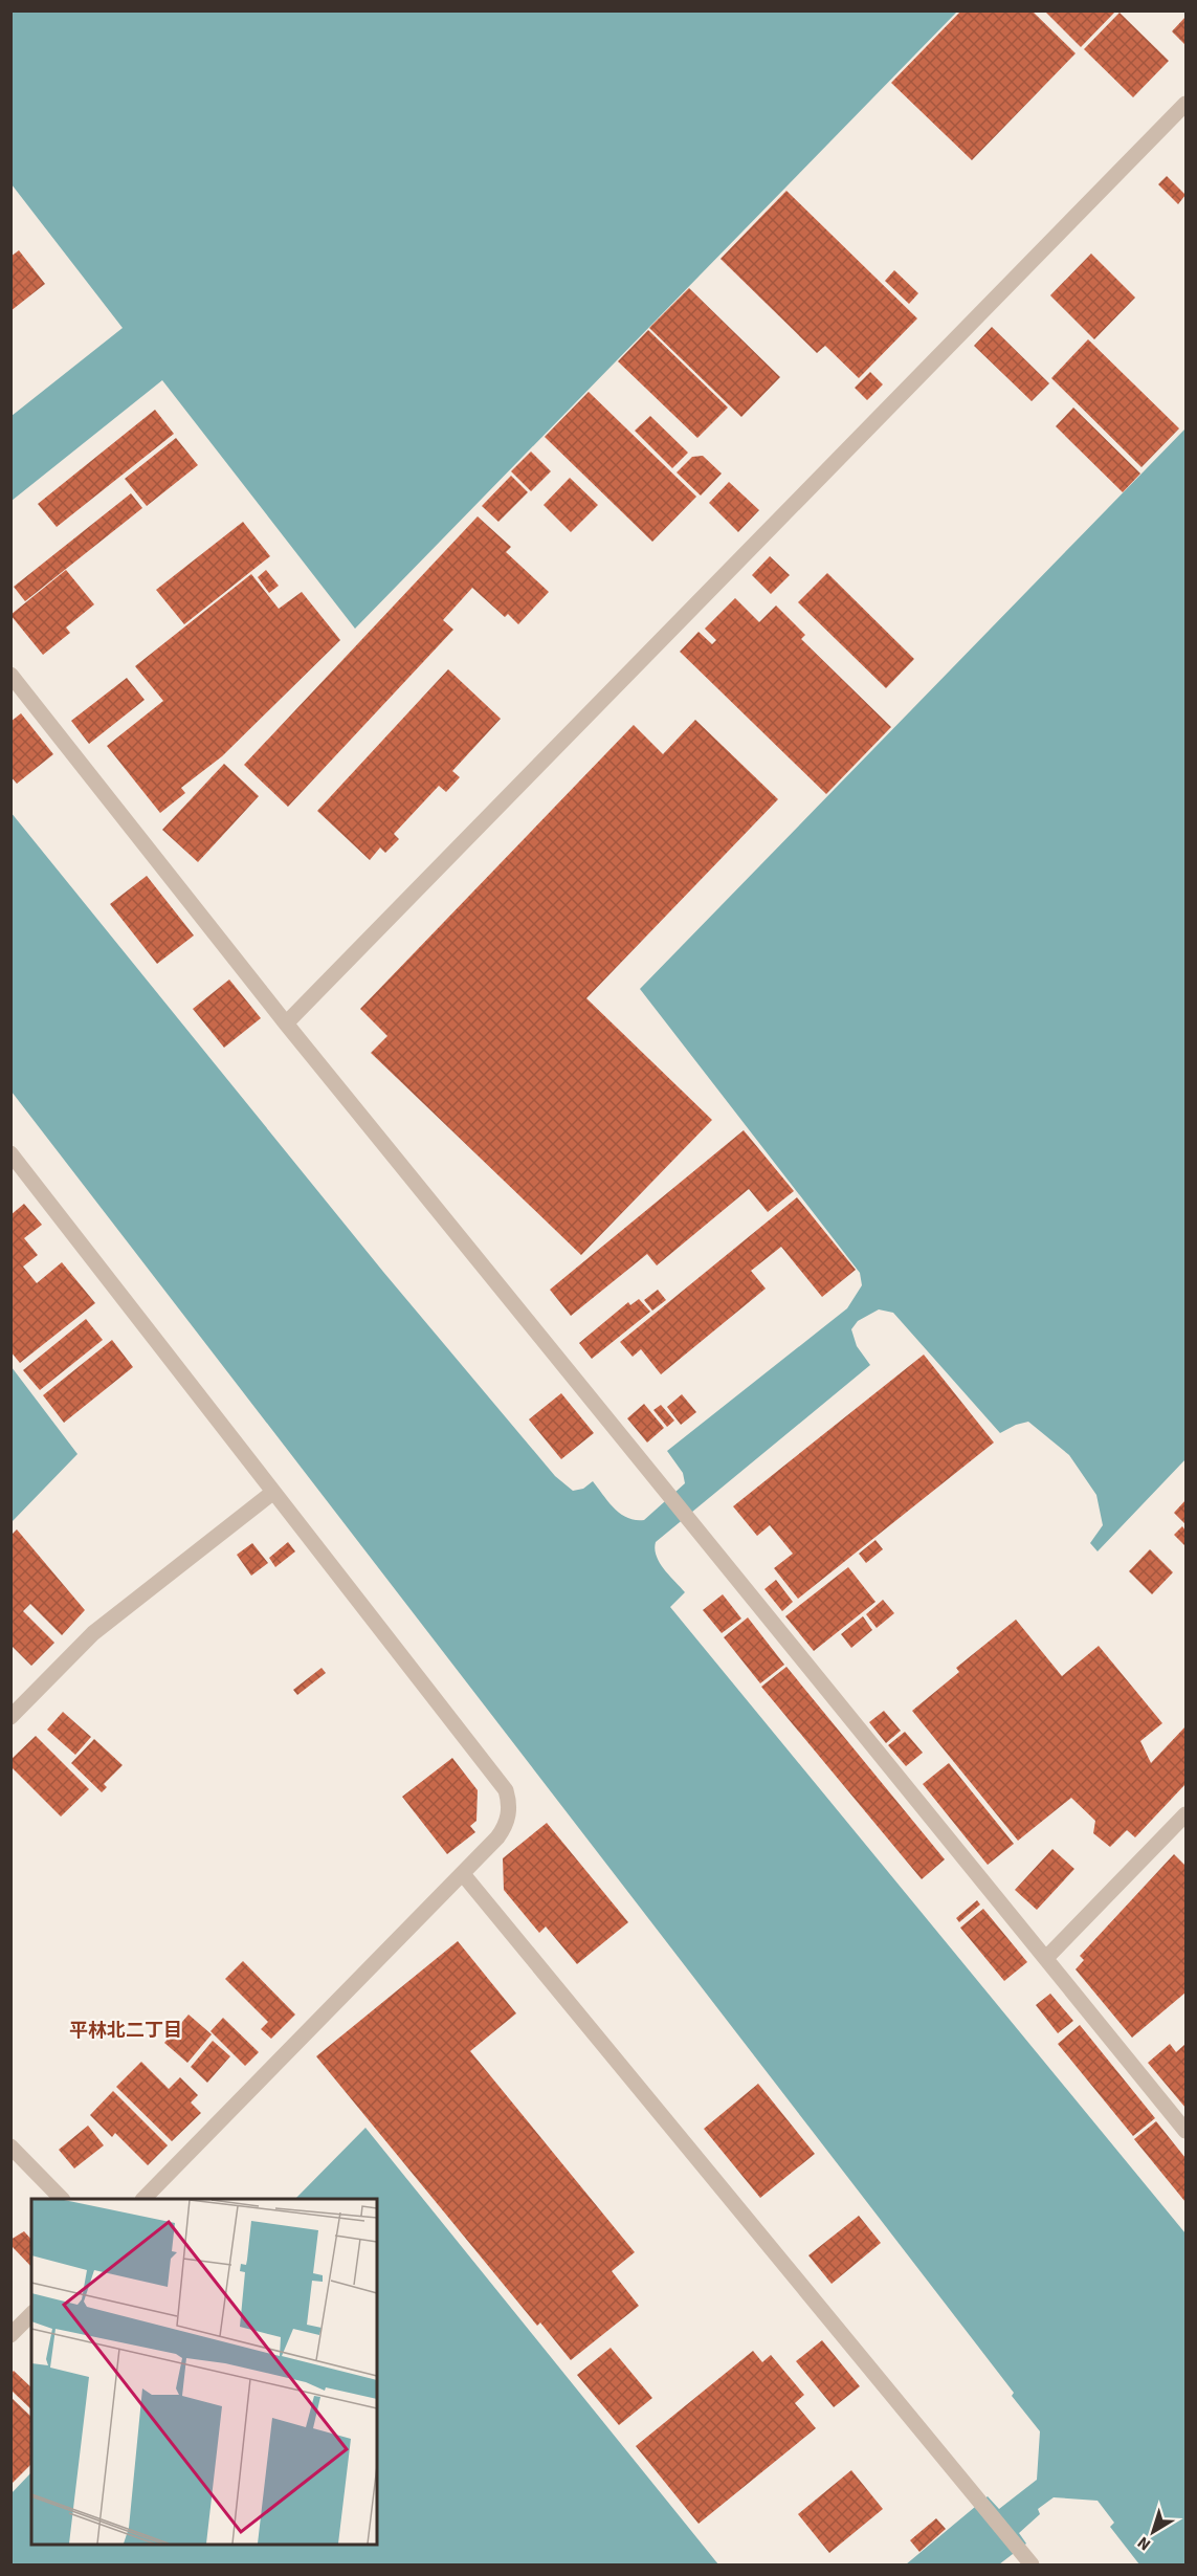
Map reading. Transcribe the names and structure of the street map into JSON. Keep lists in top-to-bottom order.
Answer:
{
  "districts": ["平林北二丁目"],
  "north": "bottom left"
}
